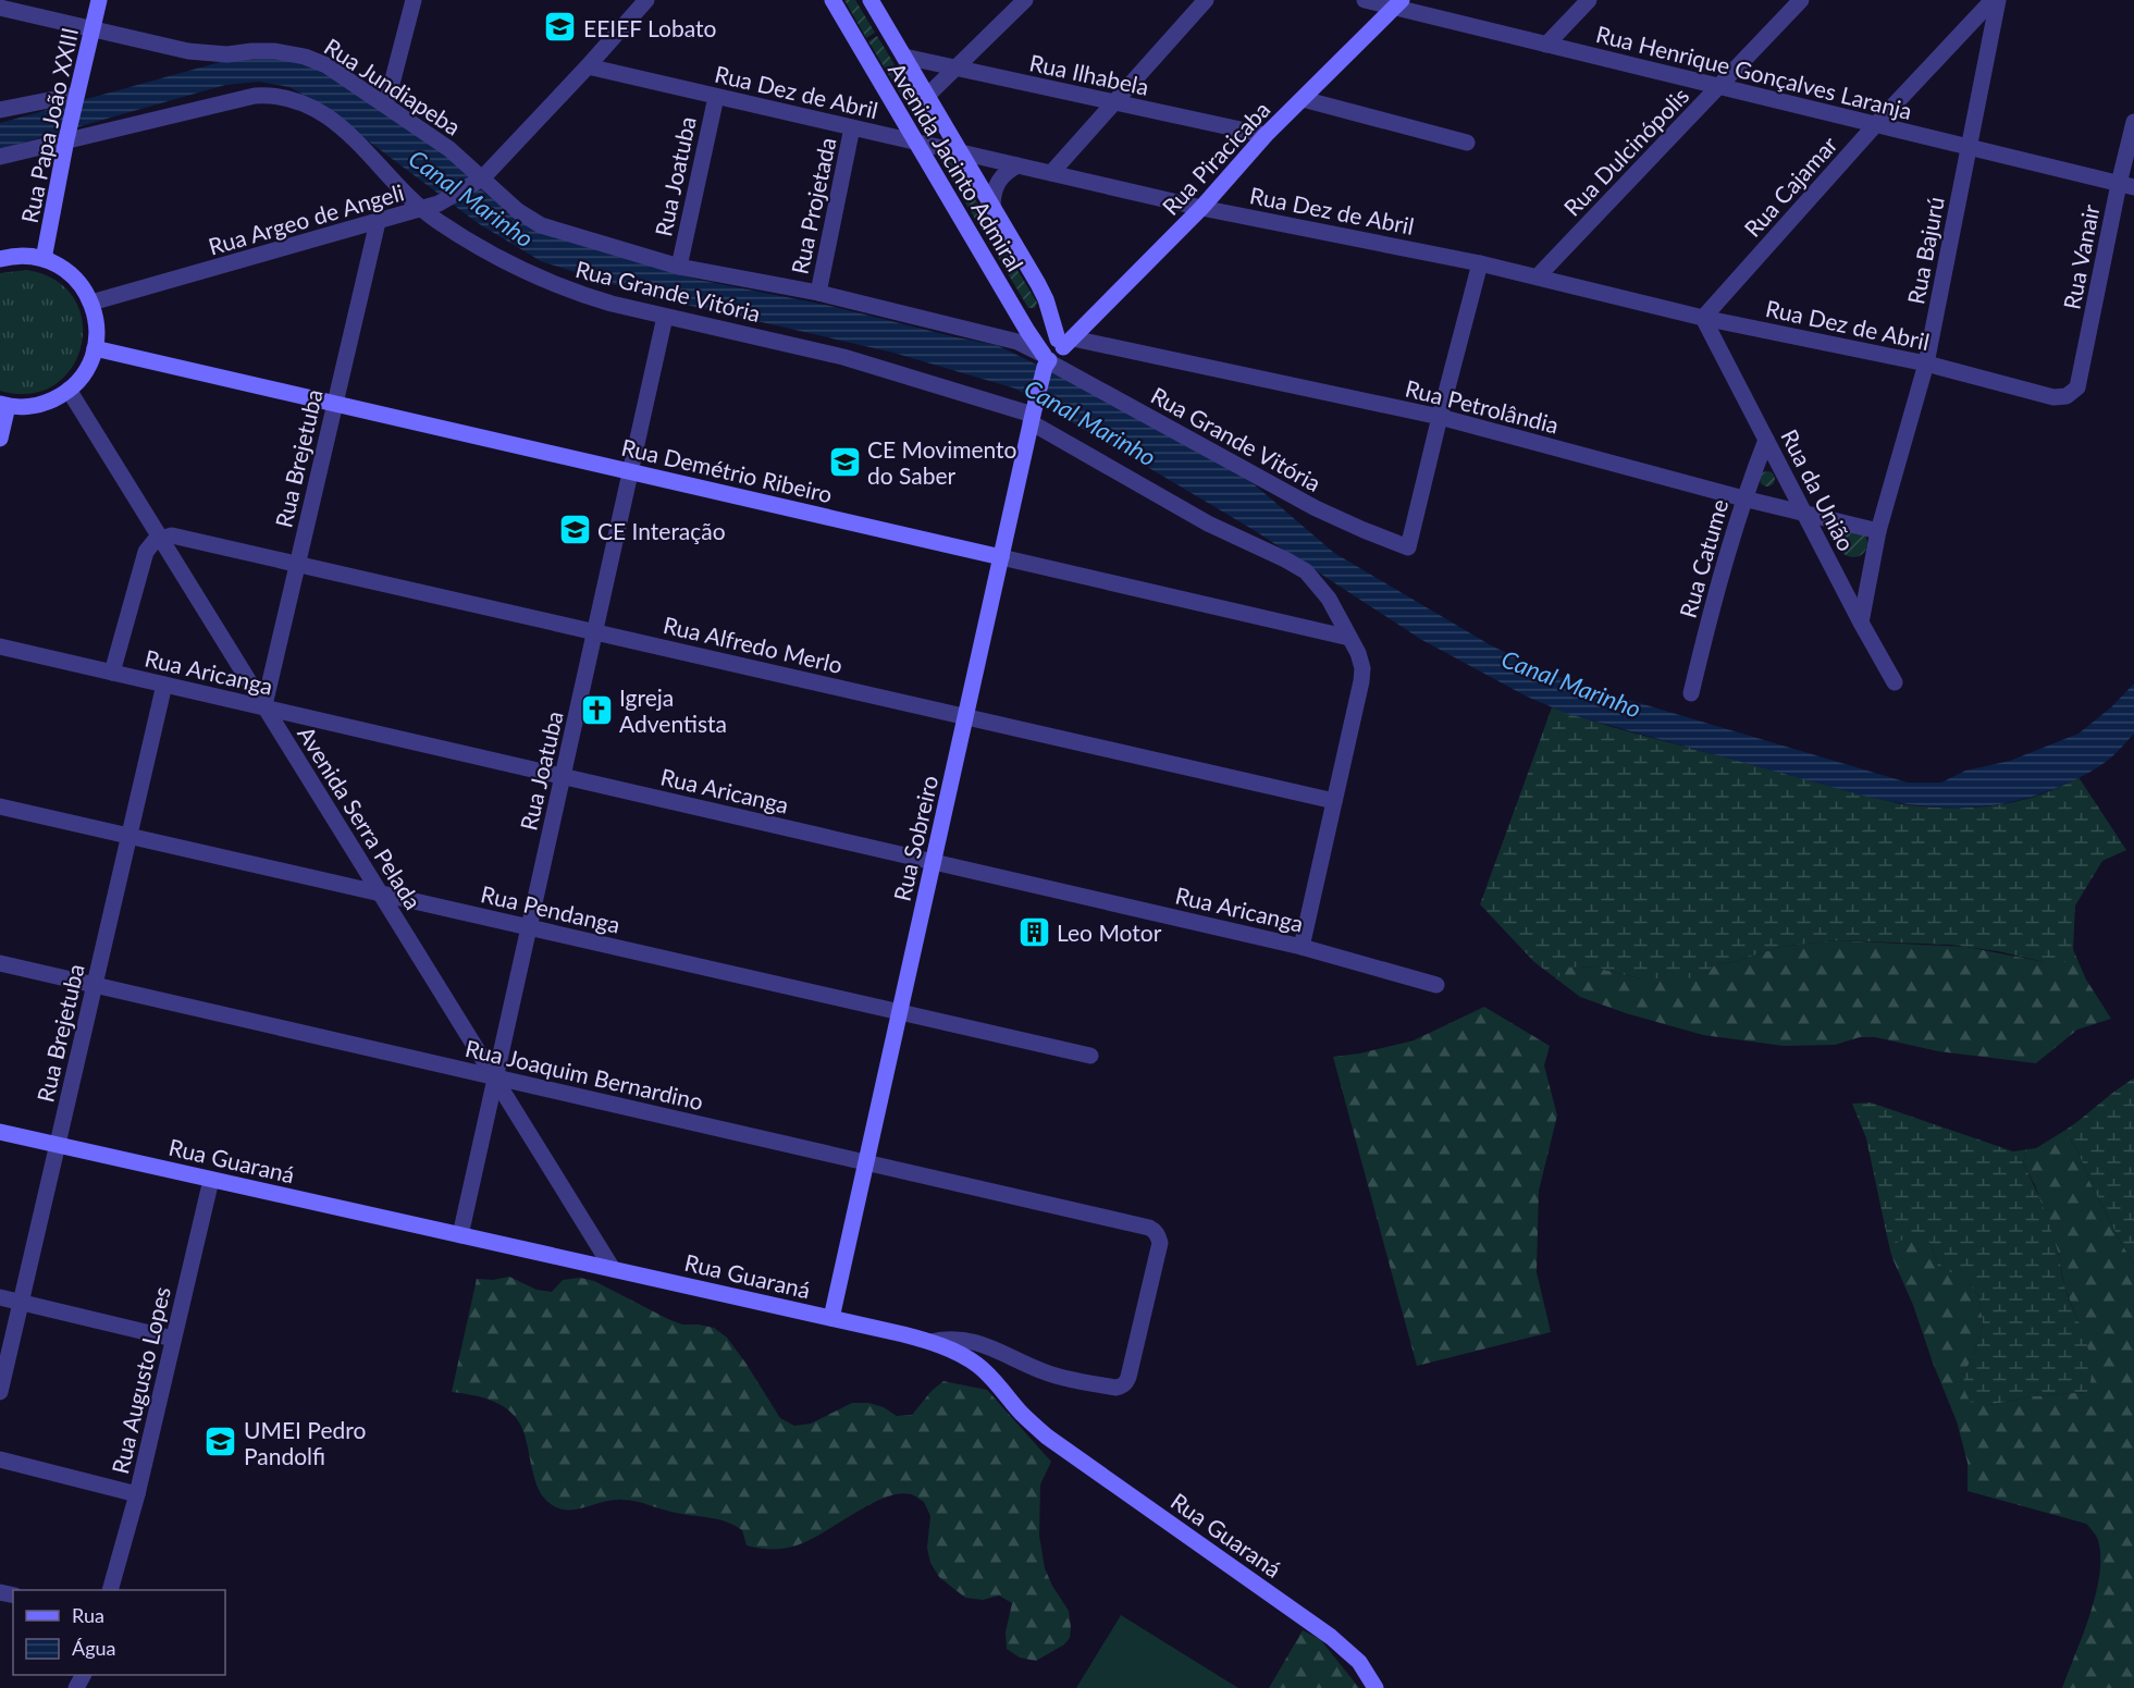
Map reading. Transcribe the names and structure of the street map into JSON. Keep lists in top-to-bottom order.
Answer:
{
  "streets": {
    "street": [
      "Rua Henrique Gonçalves Laranja",
      "Rua Ilhabela",
      "Rua Jundiapeba",
      "Rua Dez de Abril",
      "Rua Papa João XXIII",
      "Rua Dulcinópolis",
      "Rua Piracicaba",
      "Avenida Jacinto Admiral",
      "Rua Joatuba",
      "Rua Cajamar",
      "Rua Projetada",
      "Rua Argeo de Angeli",
      "Rua Bajurú",
      "Rua Vanair",
      "Rua Grande Vitória",
      "Rua Petrolândia",
      "Rua Brejetuba",
      "Rua Demétrio Ribeiro",
      "Rua da União",
      "Rua Catume",
      "Rua Alfredo Merlo",
      "Rua Aricanga",
      "Avenida Serra Pelada",
      "Rua Sobreiro",
      "Rua Pendanga",
      "Rua Joaquim Bernardino",
      "Rua Guaraná",
      "Rua Augusto Lopes"
    ]
  },
  "crossings": [
    ["Rua Henrique Gonçalves Laranja", "Rua Dulcinópolis"],
    ["Rua Henrique Gonçalves Laranja", "Rua Piracicaba"],
    ["Rua Henrique Gonçalves Laranja", "Rua Cajamar"],
    ["Rua Henrique Gonçalves Laranja", "Rua Bajurú"],
    ["Rua Henrique Gonçalves Laranja", "Rua Vanair"],
    ["Rua Ilhabela", "Rua Piracicaba"],
    ["Rua Ilhabela", "Avenida Jacinto Admiral"],
    ["Rua Jundiapeba", "Rua Papa João XXIII"],
    ["Rua Jundiapeba", "Rua Argeo de Angeli"],
    ["Rua Jundiapeba", "Rua Grande Vitória"],
    ["Rua Dez de Abril", "Rua Dulcinópolis"],
    ["Rua Dez de Abril", "Rua Piracicaba"],
    ["Rua Dez de Abril", "Avenida Jacinto Admiral"],
    ["Rua Dez de Abril", "Rua Joatuba"],
    ["Rua Dez de Abril", "Rua Cajamar"],
    ["Rua Dez de Abril", "Rua Projetada"],
    ["Rua Dez de Abril", "Rua Argeo de Angeli"],
    ["Rua Dez de Abril", "Rua Bajurú"],
    ["Rua Dez de Abril", "Rua Vanair"],
    ["Rua Dez de Abril", "Rua da União"],
    ["Rua Papa João XXIII", "Rua Grande Vitória"],
    ["Rua Piracicaba", "Avenida Jacinto Admiral"],
    ["Rua Piracicaba", "Rua Grande Vitória"],
    ["Rua Piracicaba", "Rua Petrolândia"],
    ["Rua Piracicaba", "Rua Sobreiro"],
    ["Avenida Jacinto Admiral", "Rua Grande Vitória"],
    ["Avenida Jacinto Admiral", "Rua Petrolândia"],
    ["Avenida Jacinto Admiral", "Rua Sobreiro"],
    ["Rua Joatuba", "Rua Grande Vitória"],
    ["Rua Joatuba", "Rua Demétrio Ribeiro"],
    ["Rua Joatuba", "Rua Alfredo Merlo"],
    ["Rua Joatuba", "Rua Aricanga"],
    ["Rua Joatuba", "Avenida Serra Pelada"],
    ["Rua Joatuba", "Rua Pendanga"],
    ["Rua Joatuba", "Rua Joaquim Bernardino"],
    ["Rua Joatuba", "Rua Guaraná"],
    ["Rua Cajamar", "Rua da União"],
    ["Rua Projetada", "Rua Grande Vitória"],
    ["Rua Argeo de Angeli", "Rua Grande Vitória"],
    ["Rua Argeo de Angeli", "Rua Brejetuba"],
    ["Rua Bajurú", "Rua Petrolândia"],
    ["Rua Bajurú", "Rua da União"],
    ["Rua Grande Vitória", "Rua Petrolândia"],
    ["Rua Grande Vitória", "Rua Demétrio Ribeiro"],
    ["Rua Grande Vitória", "Rua Alfredo Merlo"],
    ["Rua Grande Vitória", "Rua Aricanga"],
    ["Rua Grande Vitória", "Rua Sobreiro"],
    ["Rua Petrolândia", "Rua da União"],
    ["Rua Petrolândia", "Rua Catume"],
    ["Rua Brejetuba", "Rua Demétrio Ribeiro"],
    ["Rua Brejetuba", "Rua Alfredo Merlo"],
    ["Rua Brejetuba", "Rua Aricanga"],
    ["Rua Brejetuba", "Avenida Serra Pelada"],
    ["Rua Brejetuba", "Rua Pendanga"],
    ["Rua Brejetuba", "Rua Joaquim Bernardino"],
    ["Rua Brejetuba", "Rua Guaraná"],
    ["Rua Demétrio Ribeiro", "Rua Sobreiro"],
    ["Rua da União", "Rua Catume"],
    ["Rua Alfredo Merlo", "Avenida Serra Pelada"],
    ["Rua Alfredo Merlo", "Rua Sobreiro"],
    ["Rua Aricanga", "Avenida Serra Pelada"],
    ["Rua Aricanga", "Rua Sobreiro"],
    ["Avenida Serra Pelada", "Rua Pendanga"],
    ["Avenida Serra Pelada", "Rua Joaquim Bernardino"],
    ["Avenida Serra Pelada", "Rua Guaraná"],
    ["Rua Sobreiro", "Rua Pendanga"],
    ["Rua Sobreiro", "Rua Joaquim Bernardino"],
    ["Rua Sobreiro", "Rua Guaraná"],
    ["Rua Joaquim Bernardino", "Rua Guaraná"],
    ["Rua Guaraná", "Rua Augusto Lopes"]
  ],
  "water": ["Canal Marinho"],
  "places": {
    "school or university": [
      "EEIEF Lobato",
      "CE Movimento do Saber",
      "CE Interação",
      "UMEI Pedro Pandolfi"
    ],
    "church": ["Igreja Adventista"],
    "building": ["Leo Motor"]
  },
  "legend": ["Rua", "Água"]
}
